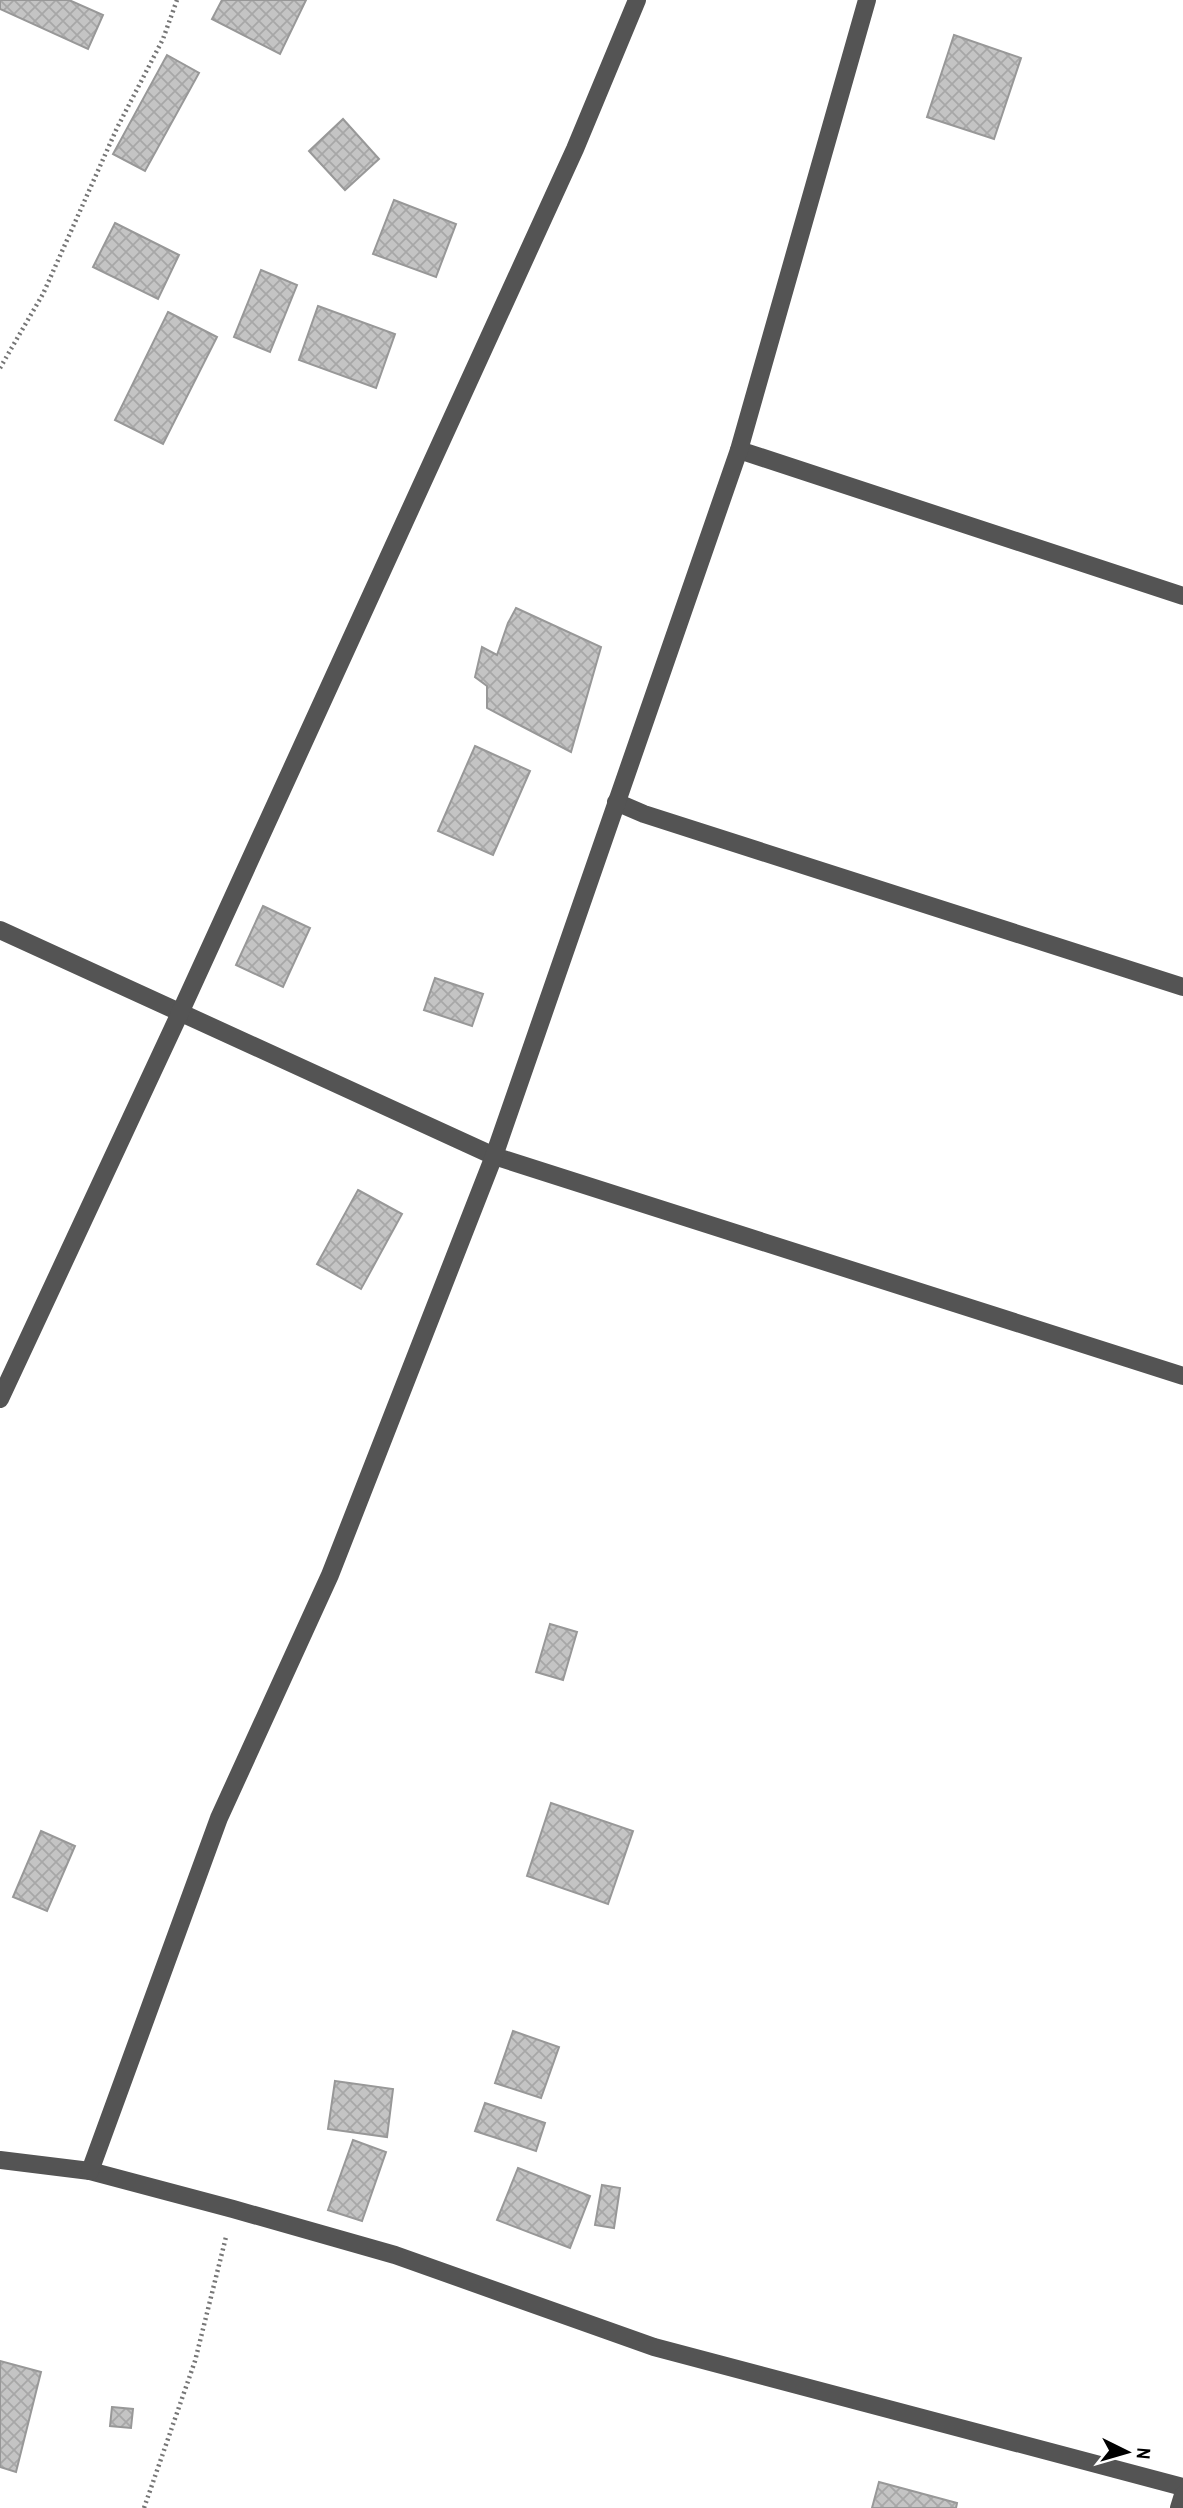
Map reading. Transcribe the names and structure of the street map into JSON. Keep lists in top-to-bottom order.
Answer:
{
  "north": "right"
}
